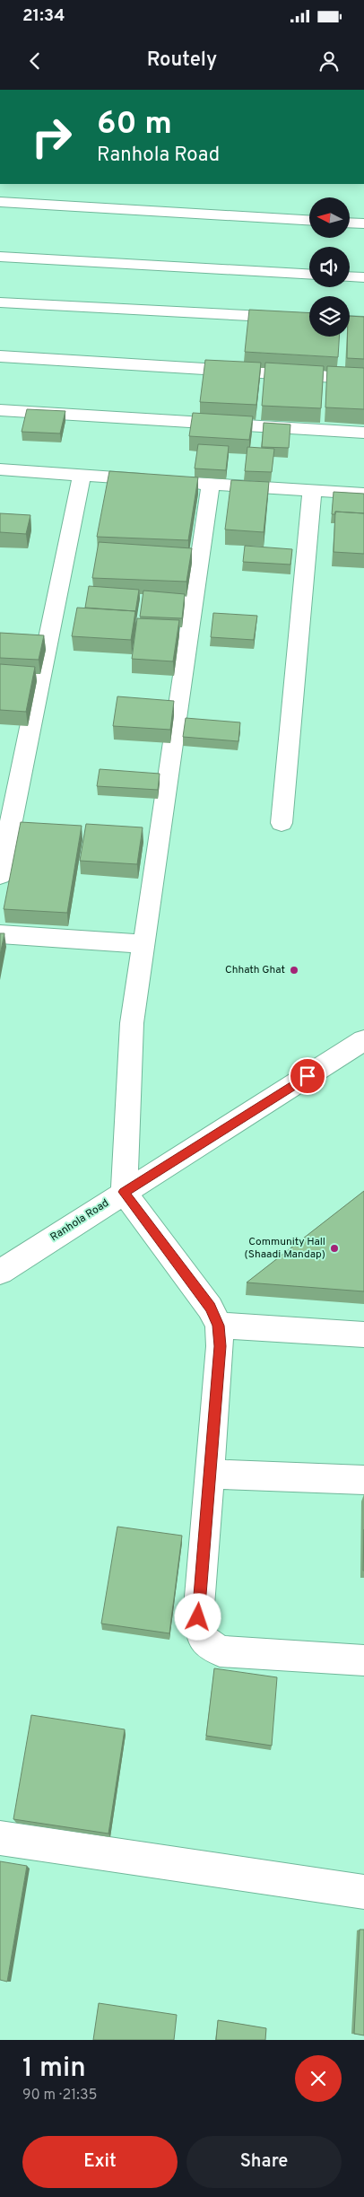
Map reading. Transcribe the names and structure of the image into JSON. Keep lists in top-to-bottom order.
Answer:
{
  "streets": {
    "street": ["Ranhola Road"]
  },
  "places": ["Chhath Ghat", "Community Hall (Shaadi Mandap)"],
  "north": "left",
  "page": {
    "status": "21:34",
    "header": "Routely",
    "turn": ["60 m", "Ranhola Road"],
    "heading": ["1 min", "90 m · 21:35"],
    "buttons": ["Exit", "Share"]
  }
}
